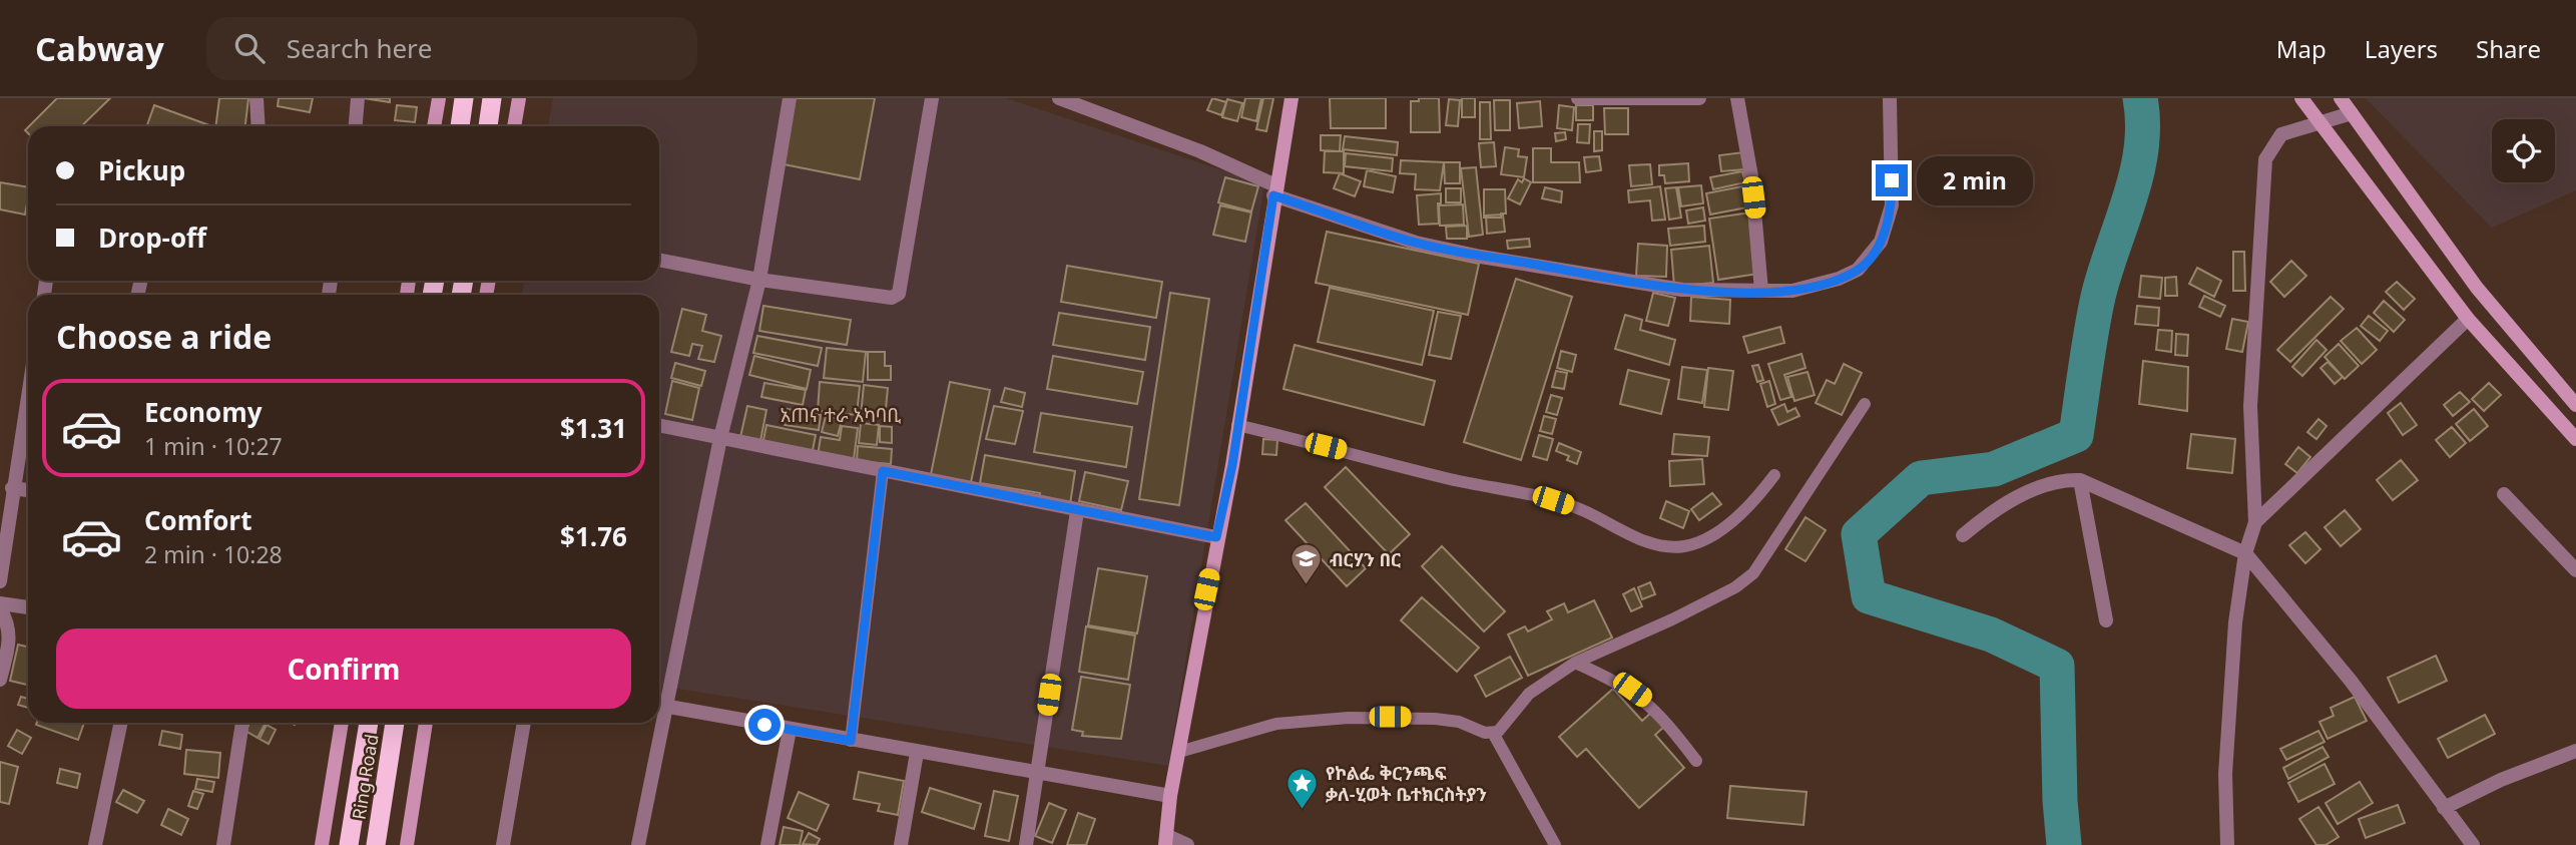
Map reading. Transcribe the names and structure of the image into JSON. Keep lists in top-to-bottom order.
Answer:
{
  "streets": {
    "highway": ["Ring Road"]
  },
  "districts": ["አጠና ተራ አካባቢ"],
  "places": {
    "school or university": ["ብርሃን በር"],
    "place": ["የኮልፌ ቅርንጫፍ ቃለ-ሂወት ቤተክርስትያን"]
  },
  "page": {
    "header": "Cabway",
    "search": "Search here",
    "nav": ["Map", "Layers", "Share"],
    "banner": ["Pickup", "Drop-off"],
    "bubble": "2 min",
    "heading": "Choose a ride",
    "list": [
      {
        "name": "Economy",
        "note": "1 min · 10:27",
        "value": "$1.31"
      },
      {
        "name": "Comfort",
        "note": "2 min · 10:28",
        "value": "$1.76"
      }
    ],
    "buttons": "Confirm"
  }
}
